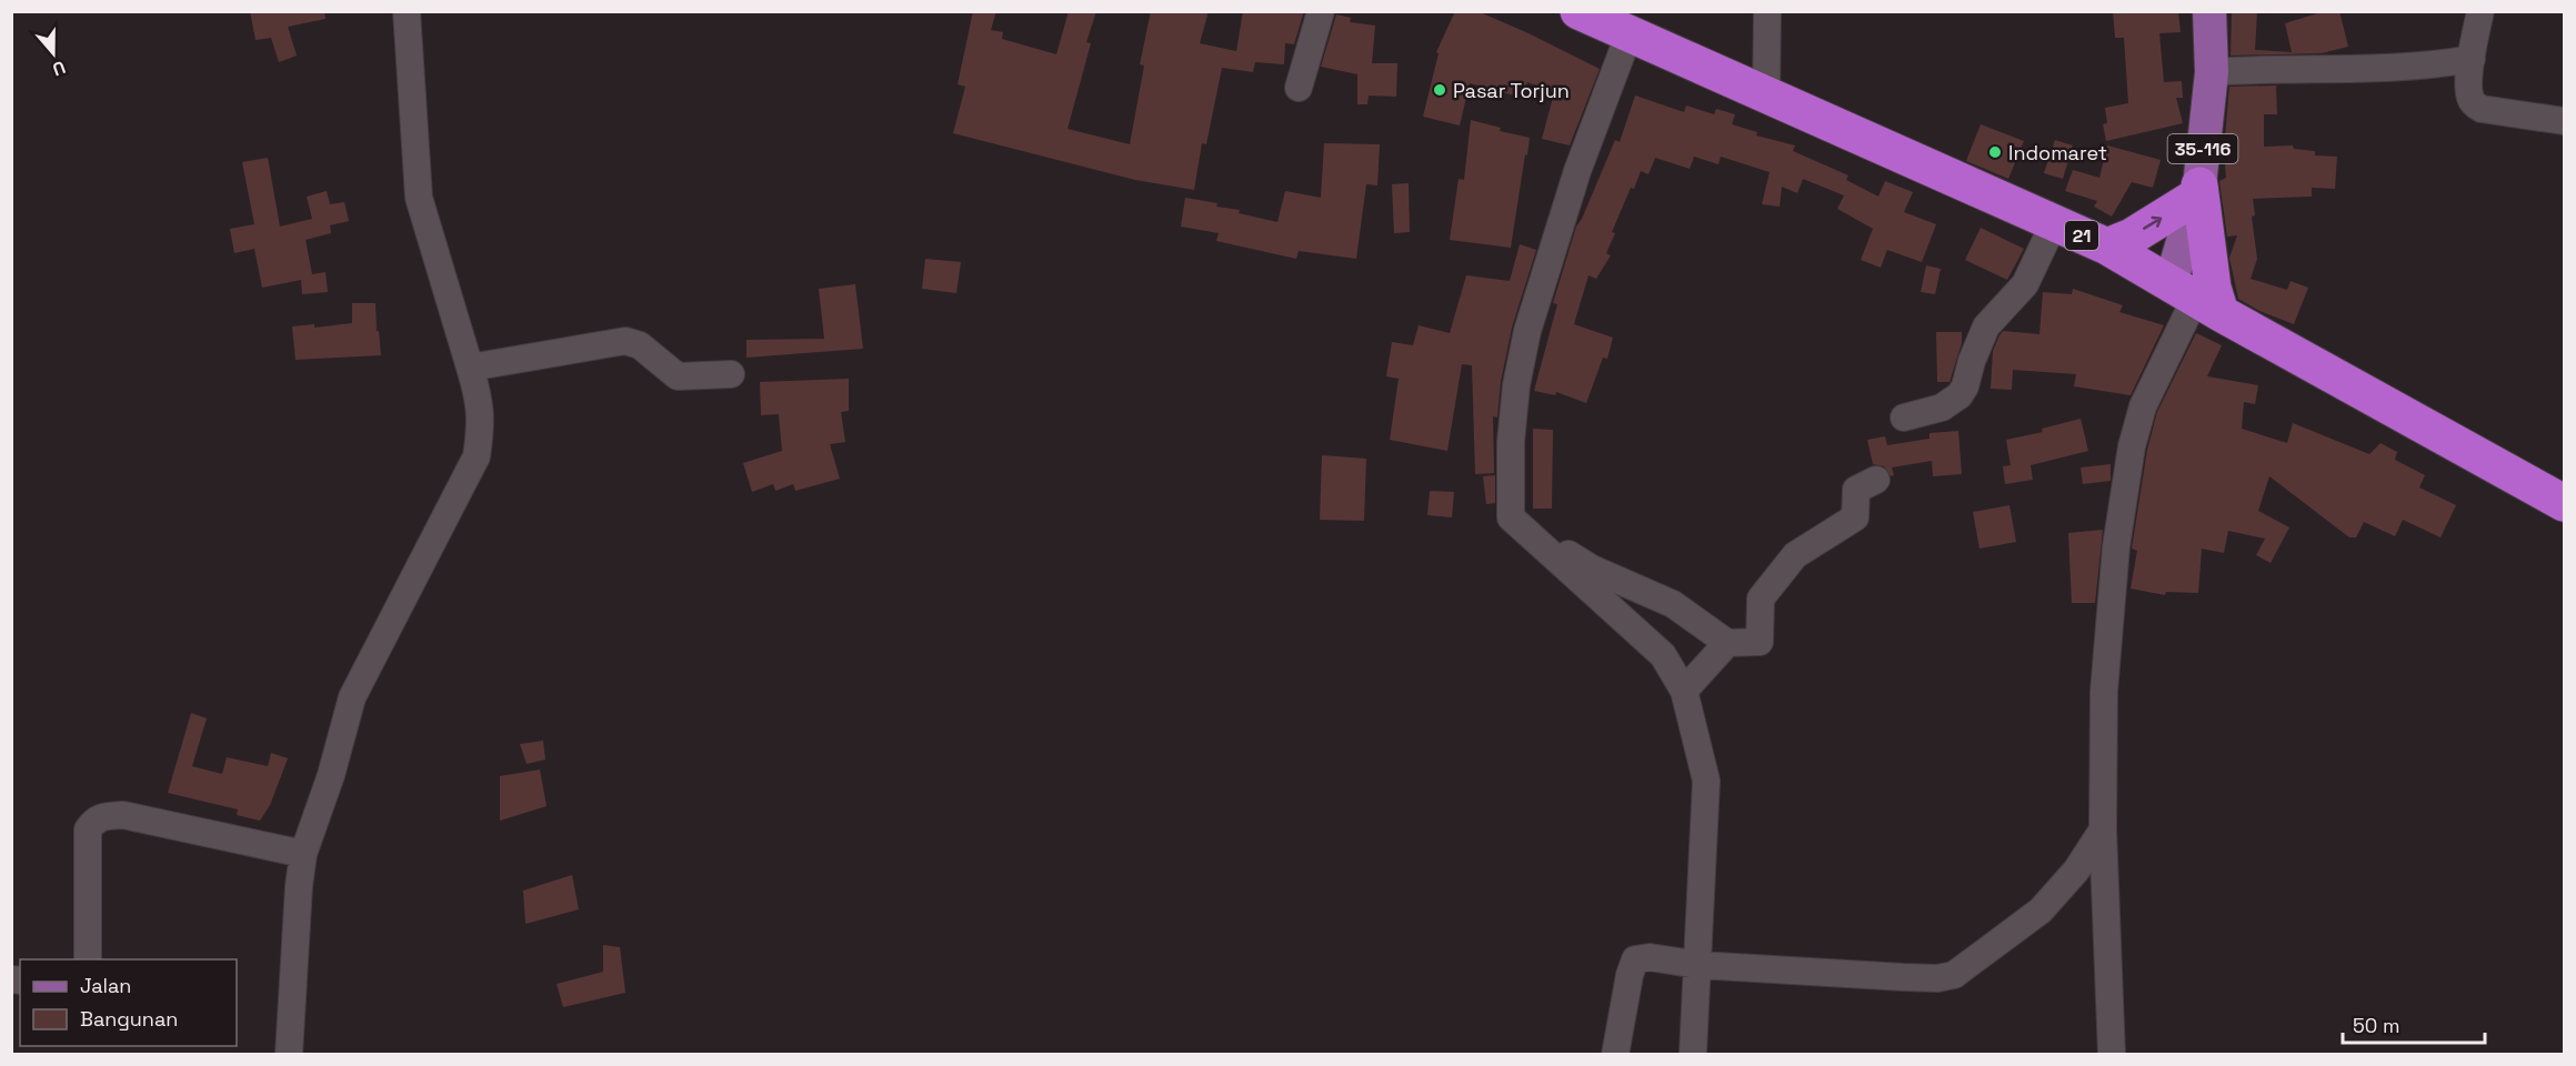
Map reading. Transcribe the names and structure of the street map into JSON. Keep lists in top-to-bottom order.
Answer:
{
  "streets": {
    "highway": ["21"],
    "main road": ["35-116"]
  },
  "crossings": [
    ["35-116", "21"]
  ],
  "places": ["Pasar Torjun", "Indomaret"],
  "legend": ["Jalan", "Bangunan"],
  "scale_bar": "50 m",
  "north": "bottom"
}
